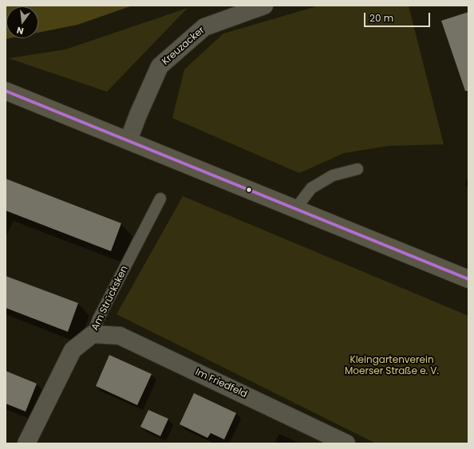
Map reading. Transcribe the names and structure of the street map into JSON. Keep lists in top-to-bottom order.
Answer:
{
  "streets": {
    "street": ["Kreuzacker", "Am Strücksken", "Im Friedfeld"]
  },
  "crossings": [
    ["Am Strücksken", "Im Friedfeld"]
  ],
  "parks": ["Kleingartenverein Moerser Straße e. V."],
  "scale_bar": "20 m",
  "north": "bottom"
}
